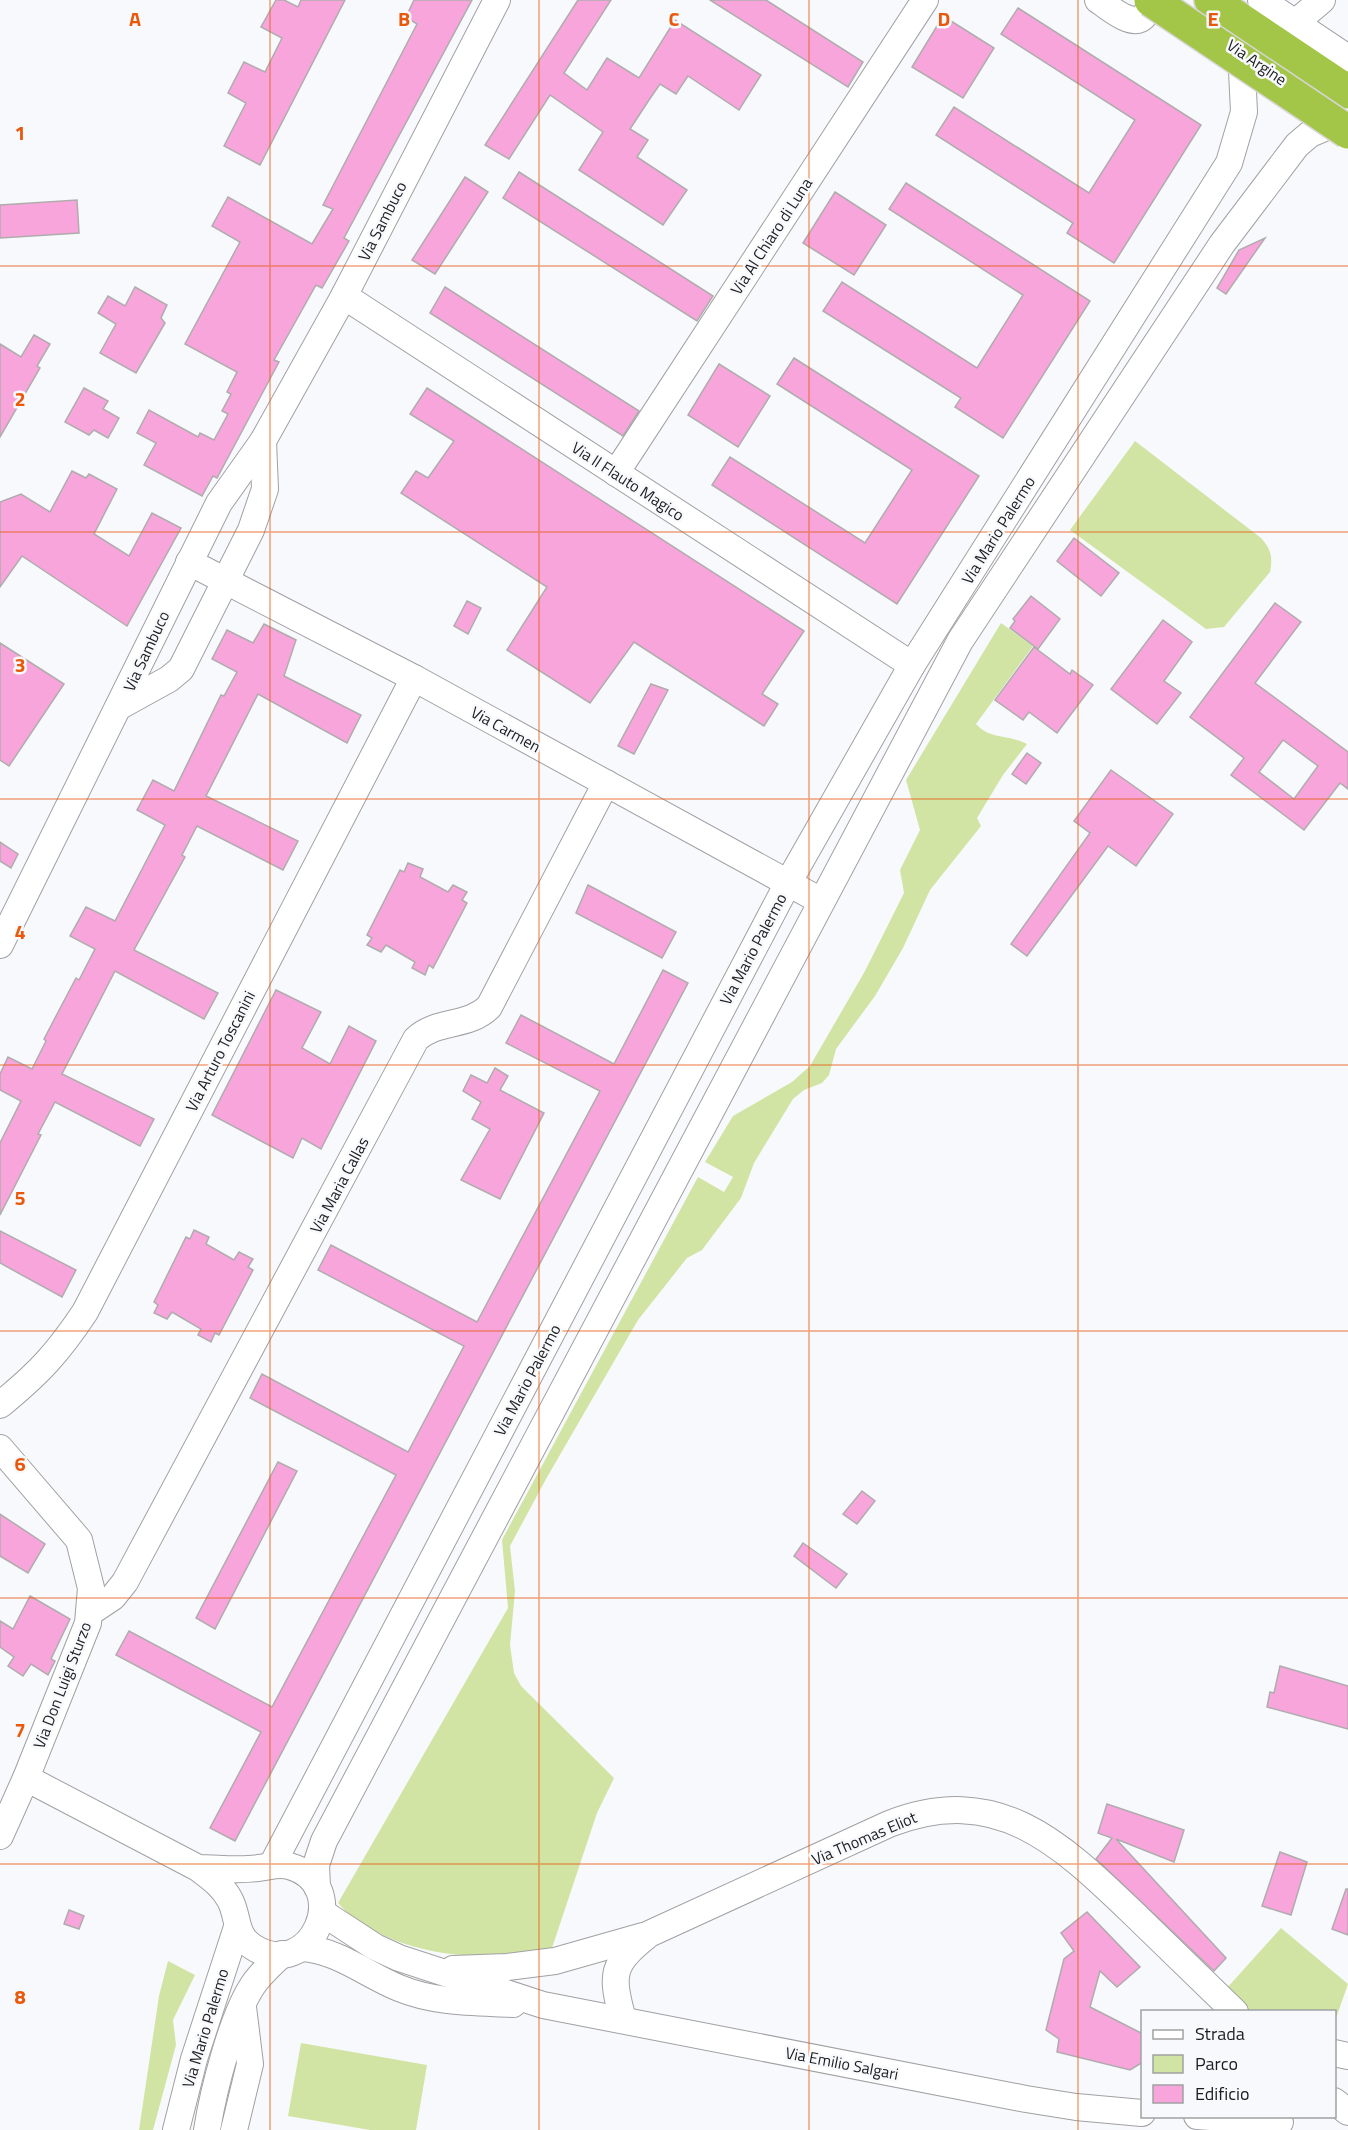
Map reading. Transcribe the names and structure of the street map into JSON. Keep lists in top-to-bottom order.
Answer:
{
  "streets": {
    "street": [
      "Via Argine",
      "Via Sambuco",
      "Via Al Chiaro di Luna",
      "Via Il Flauto Magico",
      "Via Mario Palermo",
      "Via Carmen",
      "Via Arturo Toscanini",
      "Via Maria Callas",
      "Via Don Luigi Sturzo",
      "Via Thomas Eliot",
      "Via Emilio Salgari"
    ]
  },
  "crossings": [
    ["Via Argine", "Via Mario Palermo"],
    ["Via Sambuco", "Via Il Flauto Magico"],
    ["Via Sambuco", "Via Carmen"],
    ["Via Al Chiaro di Luna", "Via Il Flauto Magico"],
    ["Via Il Flauto Magico", "Via Mario Palermo"],
    ["Via Mario Palermo", "Via Carmen"],
    ["Via Mario Palermo", "Via Emilio Salgari"],
    ["Via Carmen", "Via Arturo Toscanini"],
    ["Via Carmen", "Via Maria Callas"],
    ["Via Maria Callas", "Via Don Luigi Sturzo"],
    ["Via Thomas Eliot", "Via Emilio Salgari"]
  ],
  "legend": ["Strada", "Parco", "Edificio"],
  "grid": {
    "columns": [
      "A",
      "B",
      "C",
      "D",
      "E"
    ],
    "rows": [
      "1",
      "2",
      "3",
      "4",
      "5",
      "6",
      "7",
      "8"
    ]
  }
}
